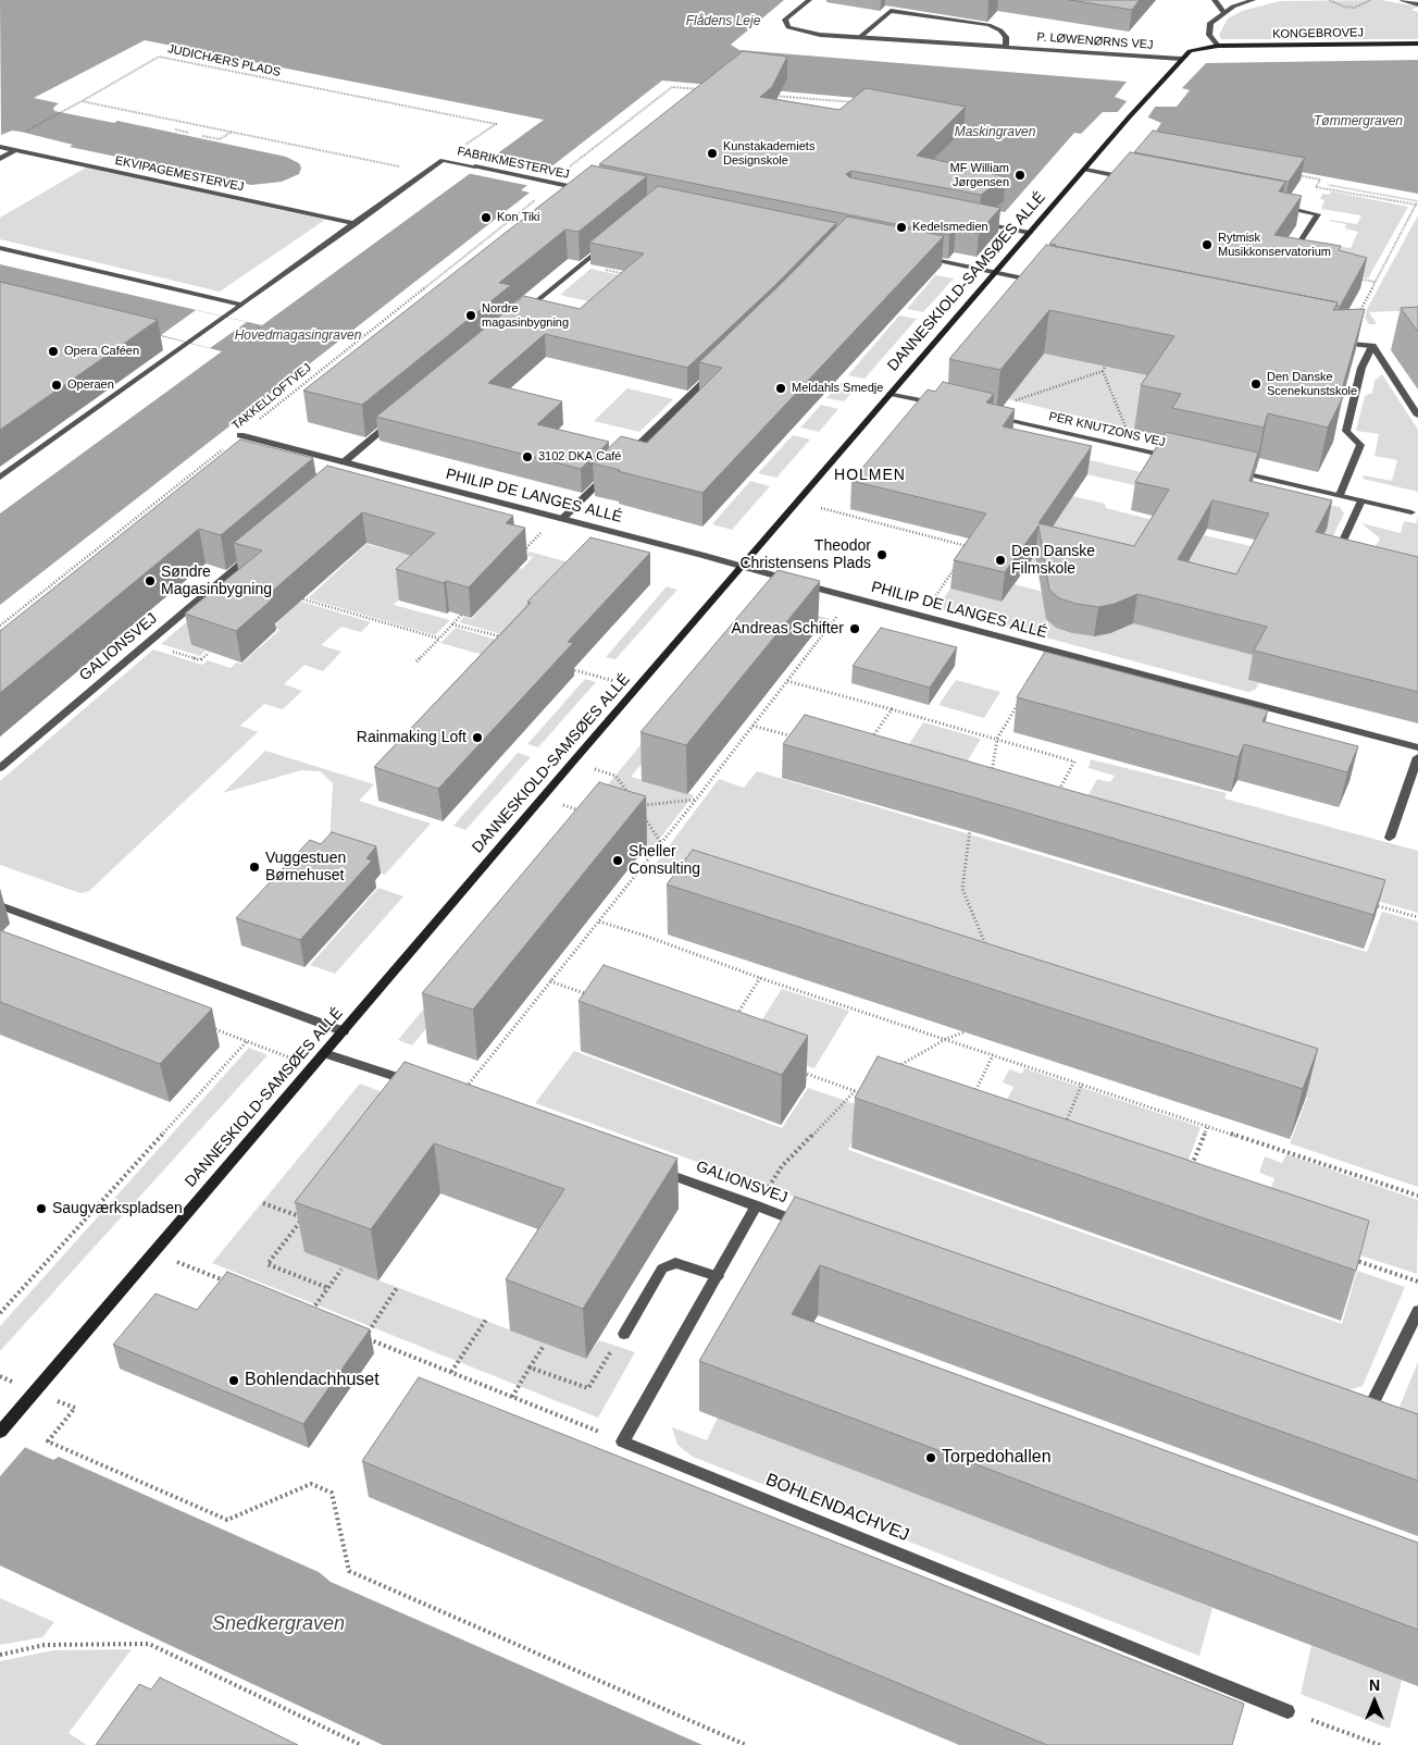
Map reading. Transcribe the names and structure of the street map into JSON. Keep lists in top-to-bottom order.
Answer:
{
  "streets": {
    "street": [
      "KONGEBROVEJ",
      "P. LØWENØRNS VEJ",
      "FABRIKMESTERVEJ",
      "EKVIPAGEMESTERVEJ",
      "DANNESKIOLD-SAMSØES ALLÉ",
      "PER KNUTZONS VEJ",
      "PHILIP DE LANGES ALLÉ",
      "GALIONSVEJ",
      "BOHLENDACHVEJ"
    ],
    "path": ["JUDICHÆRS PLADS", "TAKKELLOFTVEJ"]
  },
  "crossings": [
    ["P. LØWENØRNS VEJ", "DANNESKIOLD-SAMSØES ALLÉ"],
    ["JUDICHÆRS PLADS", "FABRIKMESTERVEJ"],
    ["FABRIKMESTERVEJ", "TAKKELLOFTVEJ"],
    ["DANNESKIOLD-SAMSØES ALLÉ", "PHILIP DE LANGES ALLÉ"],
    ["TAKKELLOFTVEJ", "PHILIP DE LANGES ALLÉ"]
  ],
  "districts": ["HOLMEN"],
  "water": [
    "Flådens Leje",
    "Tømmergraven",
    "Maskingraven",
    "Hovedmagasingraven",
    "Snedkergraven"
  ],
  "places": [
    "Kunstakademiets Designskole",
    "MF William Jørgensen",
    "Kon Tiki",
    "Kedelsmedien",
    "Rytmisk Musikkonservatorium",
    "Nordre magasinbygning",
    "Opera Caféen",
    "Den Danske Scenekunstskole",
    "Operaen",
    "Meldahls Smedje",
    "3102 DKA Café",
    "Theodor Christensens Plads",
    "Den Danske Filmskole",
    "Søndre Magasinbygning",
    "Andreas Schifter",
    "Rainmaking Loft",
    "Sheller Consulting",
    "Vuggestuen Børnehuset",
    "Saugværkspladsen",
    "Bohlendachhuset",
    "Torpedohallen"
  ],
  "north": "top"
}
